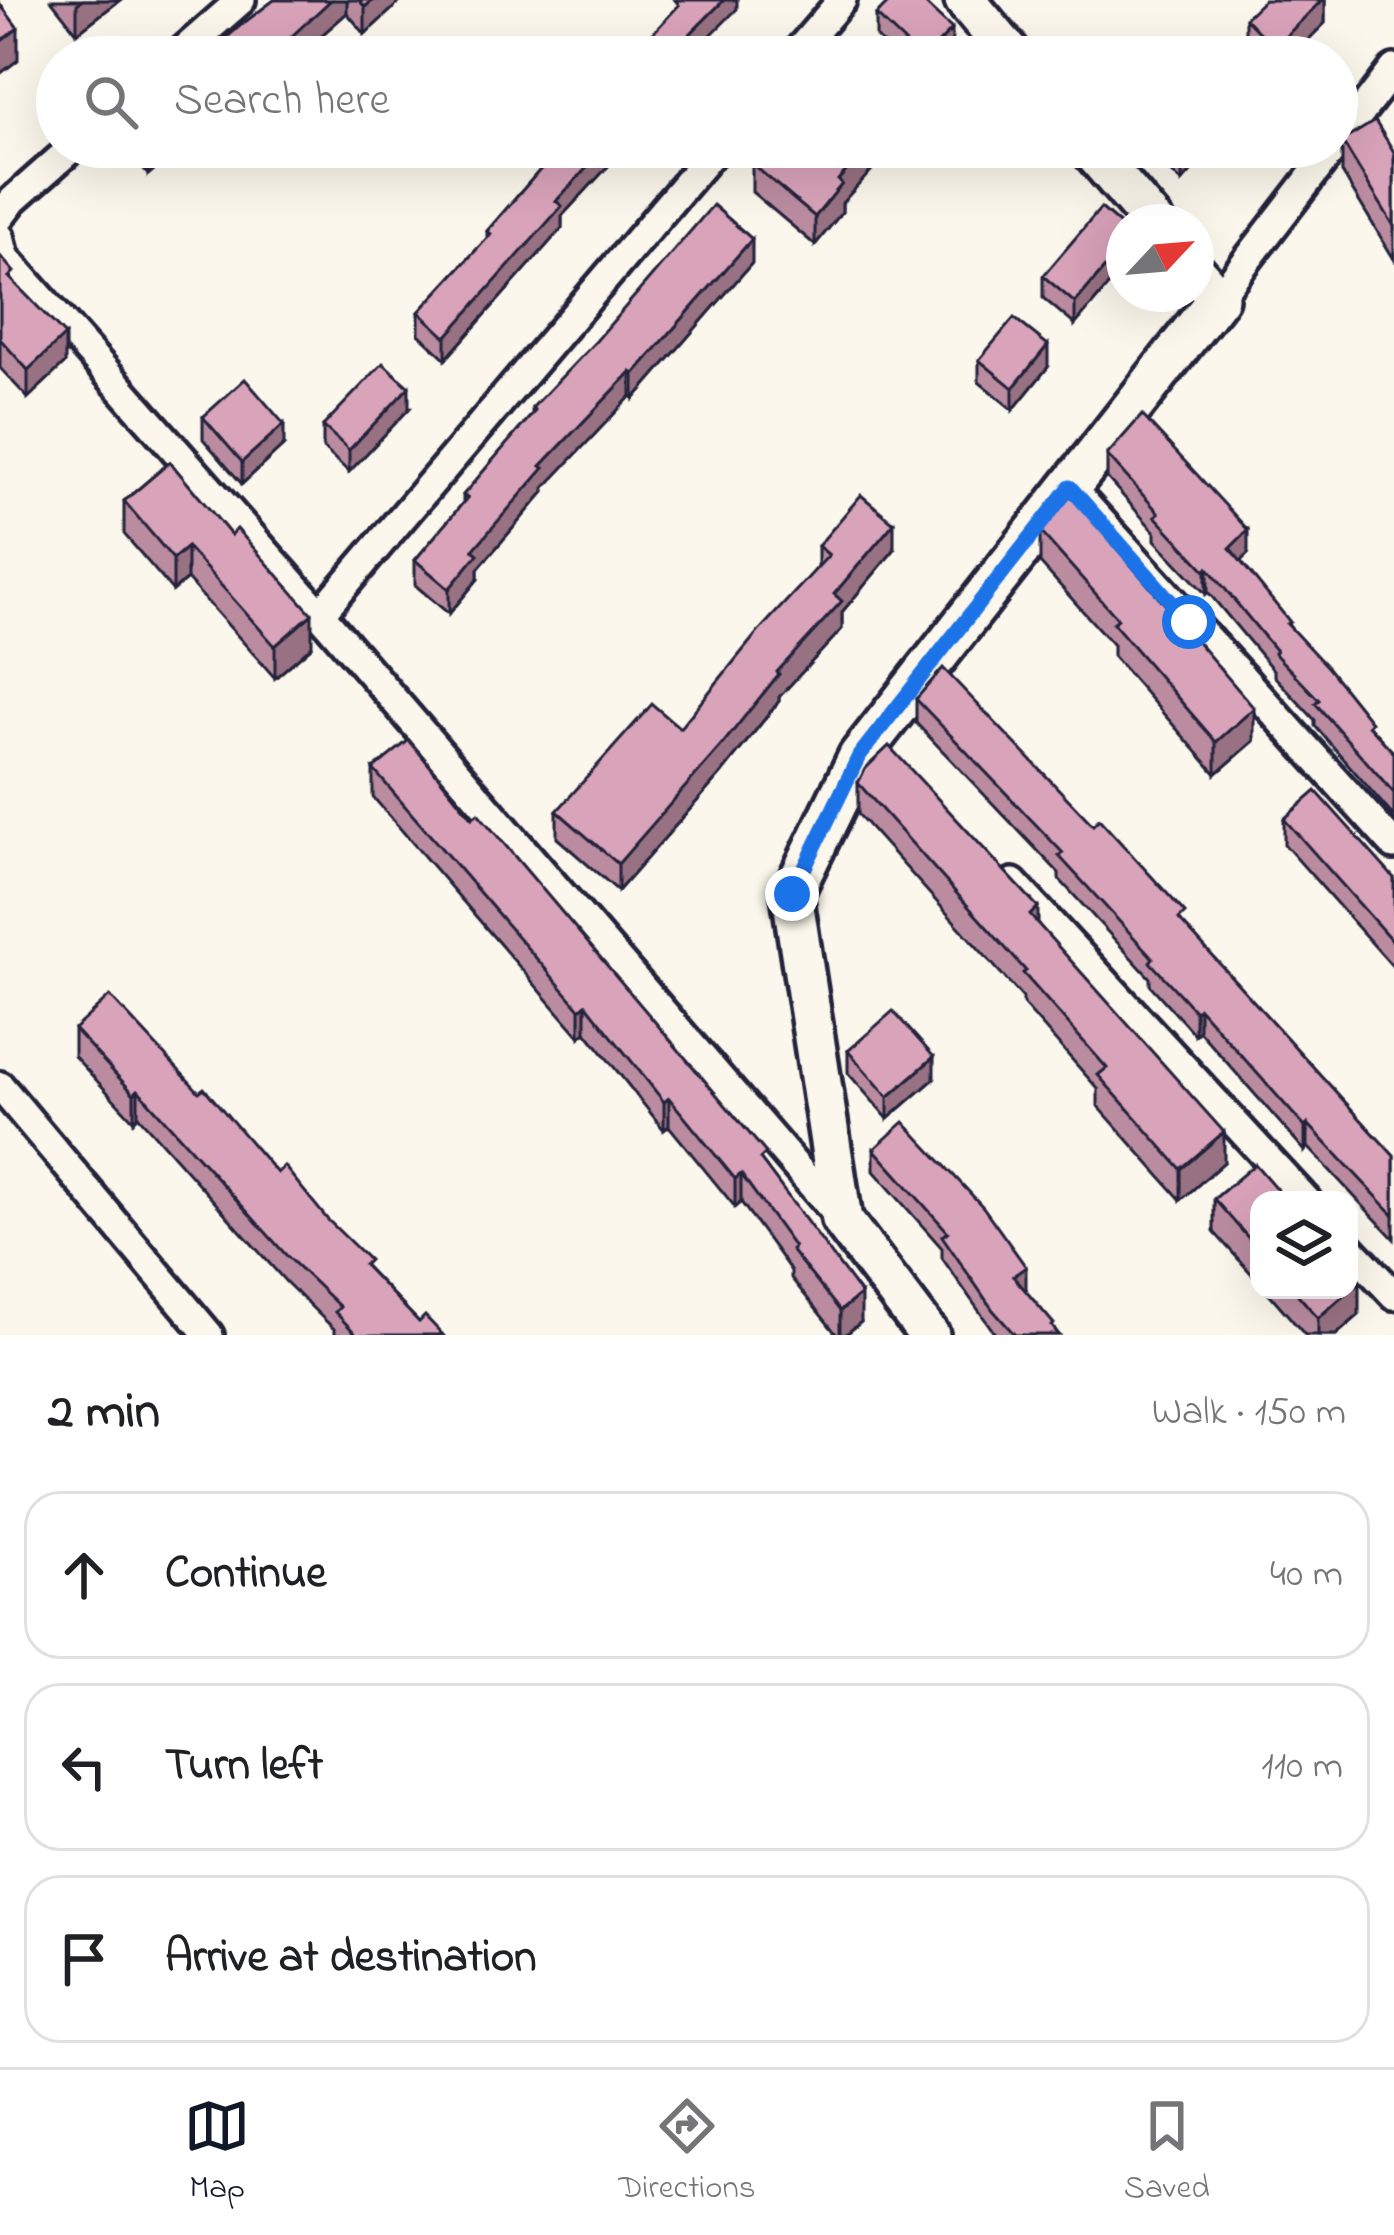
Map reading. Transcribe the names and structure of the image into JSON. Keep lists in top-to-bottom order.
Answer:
{
  "north": "top right",
  "page": {
    "search": "Search here",
    "heading": ["2 min", "Walk · 150 m"],
    "list": [
      ["Continue", "40 m"],
      ["Turn left", "110 m"],
      "Arrive at destination"
    ],
    "nav": ["Map", "Directions", "Saved"]
  }
}
